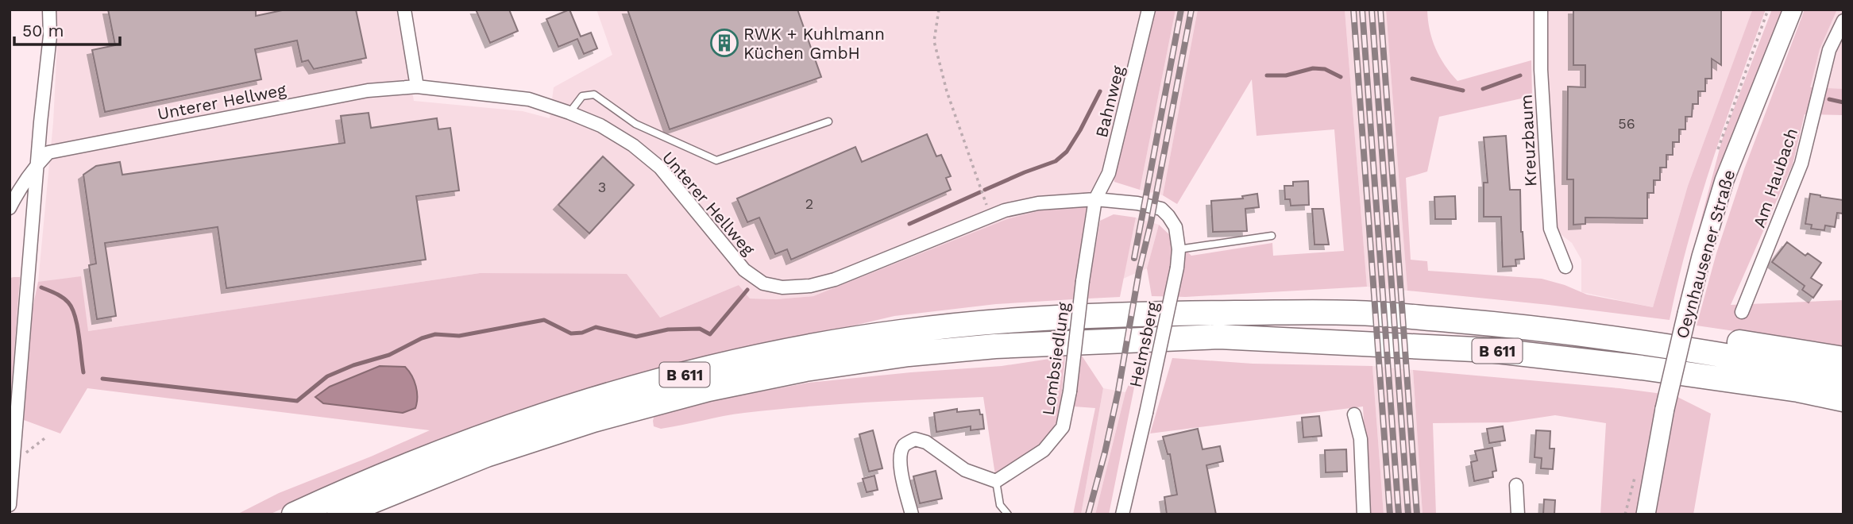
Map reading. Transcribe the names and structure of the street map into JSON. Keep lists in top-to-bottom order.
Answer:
{
  "streets": {
    "highway": ["B 611"],
    "main road": ["Oeynhausener Straße"],
    "street": [
      "Unterer Hellweg",
      "Bahnweg",
      "Kreuzbaum",
      "Am Haubach",
      "Helmsberg",
      "Lombsiedlung"
    ]
  },
  "crossings": [
    ["Unterer Hellweg", "Bahnweg"],
    ["Unterer Hellweg", "Helmsberg"],
    ["Unterer Hellweg", "Lombsiedlung"],
    ["Bahnweg", "Lombsiedlung"]
  ],
  "places": {
    "building": ["RWK + Kuhlmann Küchen GmbH"]
  },
  "house_numbers": ["56", "3", "2"],
  "scale_bar": "50 m"
}
